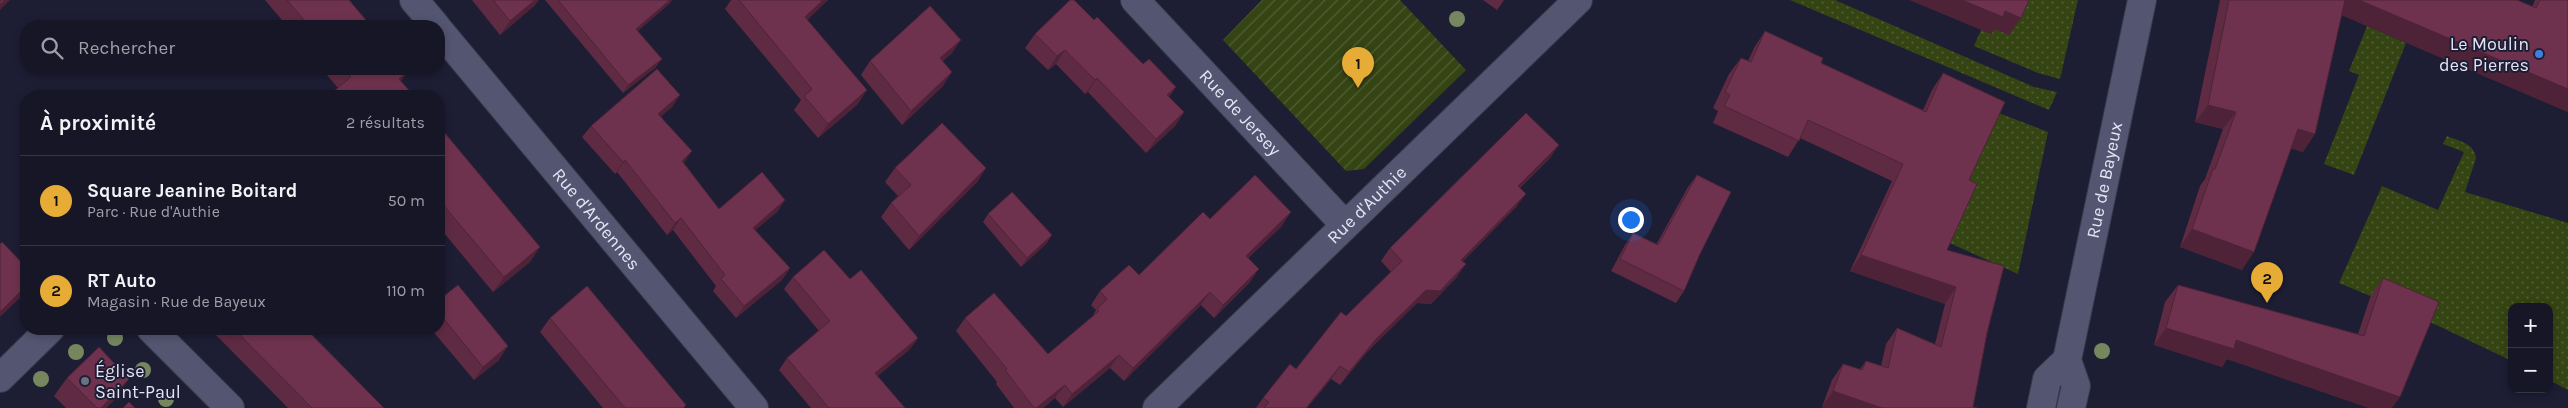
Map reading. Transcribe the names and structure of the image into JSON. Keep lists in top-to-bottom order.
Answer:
{
  "streets": {
    "street": [
      "Rue de Jersey",
      "Rue de Bayeux",
      "Rue d'Authie",
      "Rue d'Ardennes"
    ]
  },
  "crossings": [
    ["Rue de Jersey", "Rue d'Authie"]
  ],
  "places": ["Le Moulin des Pierres", "Église Saint-Paul"],
  "page": {
    "search": "Rechercher",
    "pins": ["1", "2"],
    "heading": ["À proximité", "2 résultats"],
    "list": [
      {
        "mark": "1",
        "name": "Square Jeanine Boitard",
        "note": "Parc · Rue d'Authie",
        "value": "50 m"
      },
      {
        "mark": "2",
        "name": "RT Auto",
        "note": "Magasin · Rue de Bayeux",
        "value": "110 m"
      }
    ],
    "map_buttons": ["+", "−"]
  }
}
